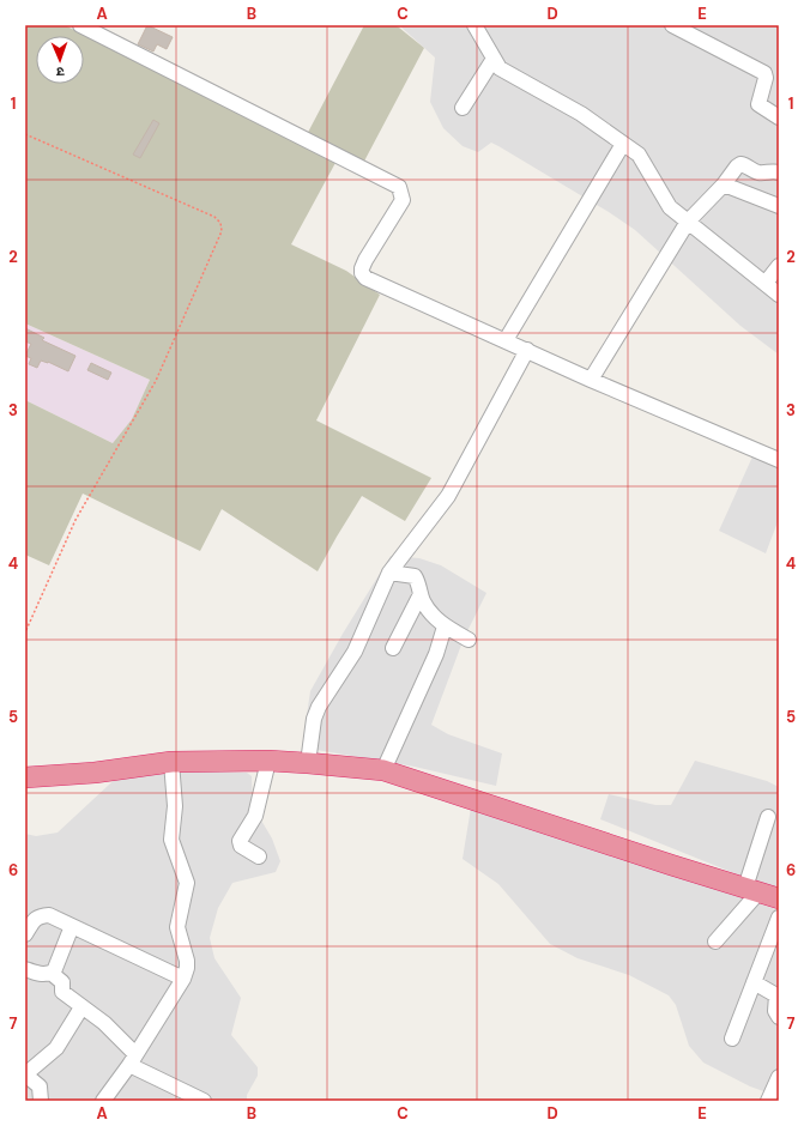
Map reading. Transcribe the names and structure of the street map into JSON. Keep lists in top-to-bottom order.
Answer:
{
  "north": "bottom",
  "grid": {
    "columns": [
      "A",
      "B",
      "C",
      "D",
      "E"
    ],
    "rows": [
      "1",
      "2",
      "3",
      "4",
      "5",
      "6",
      "7"
    ]
  }
}
